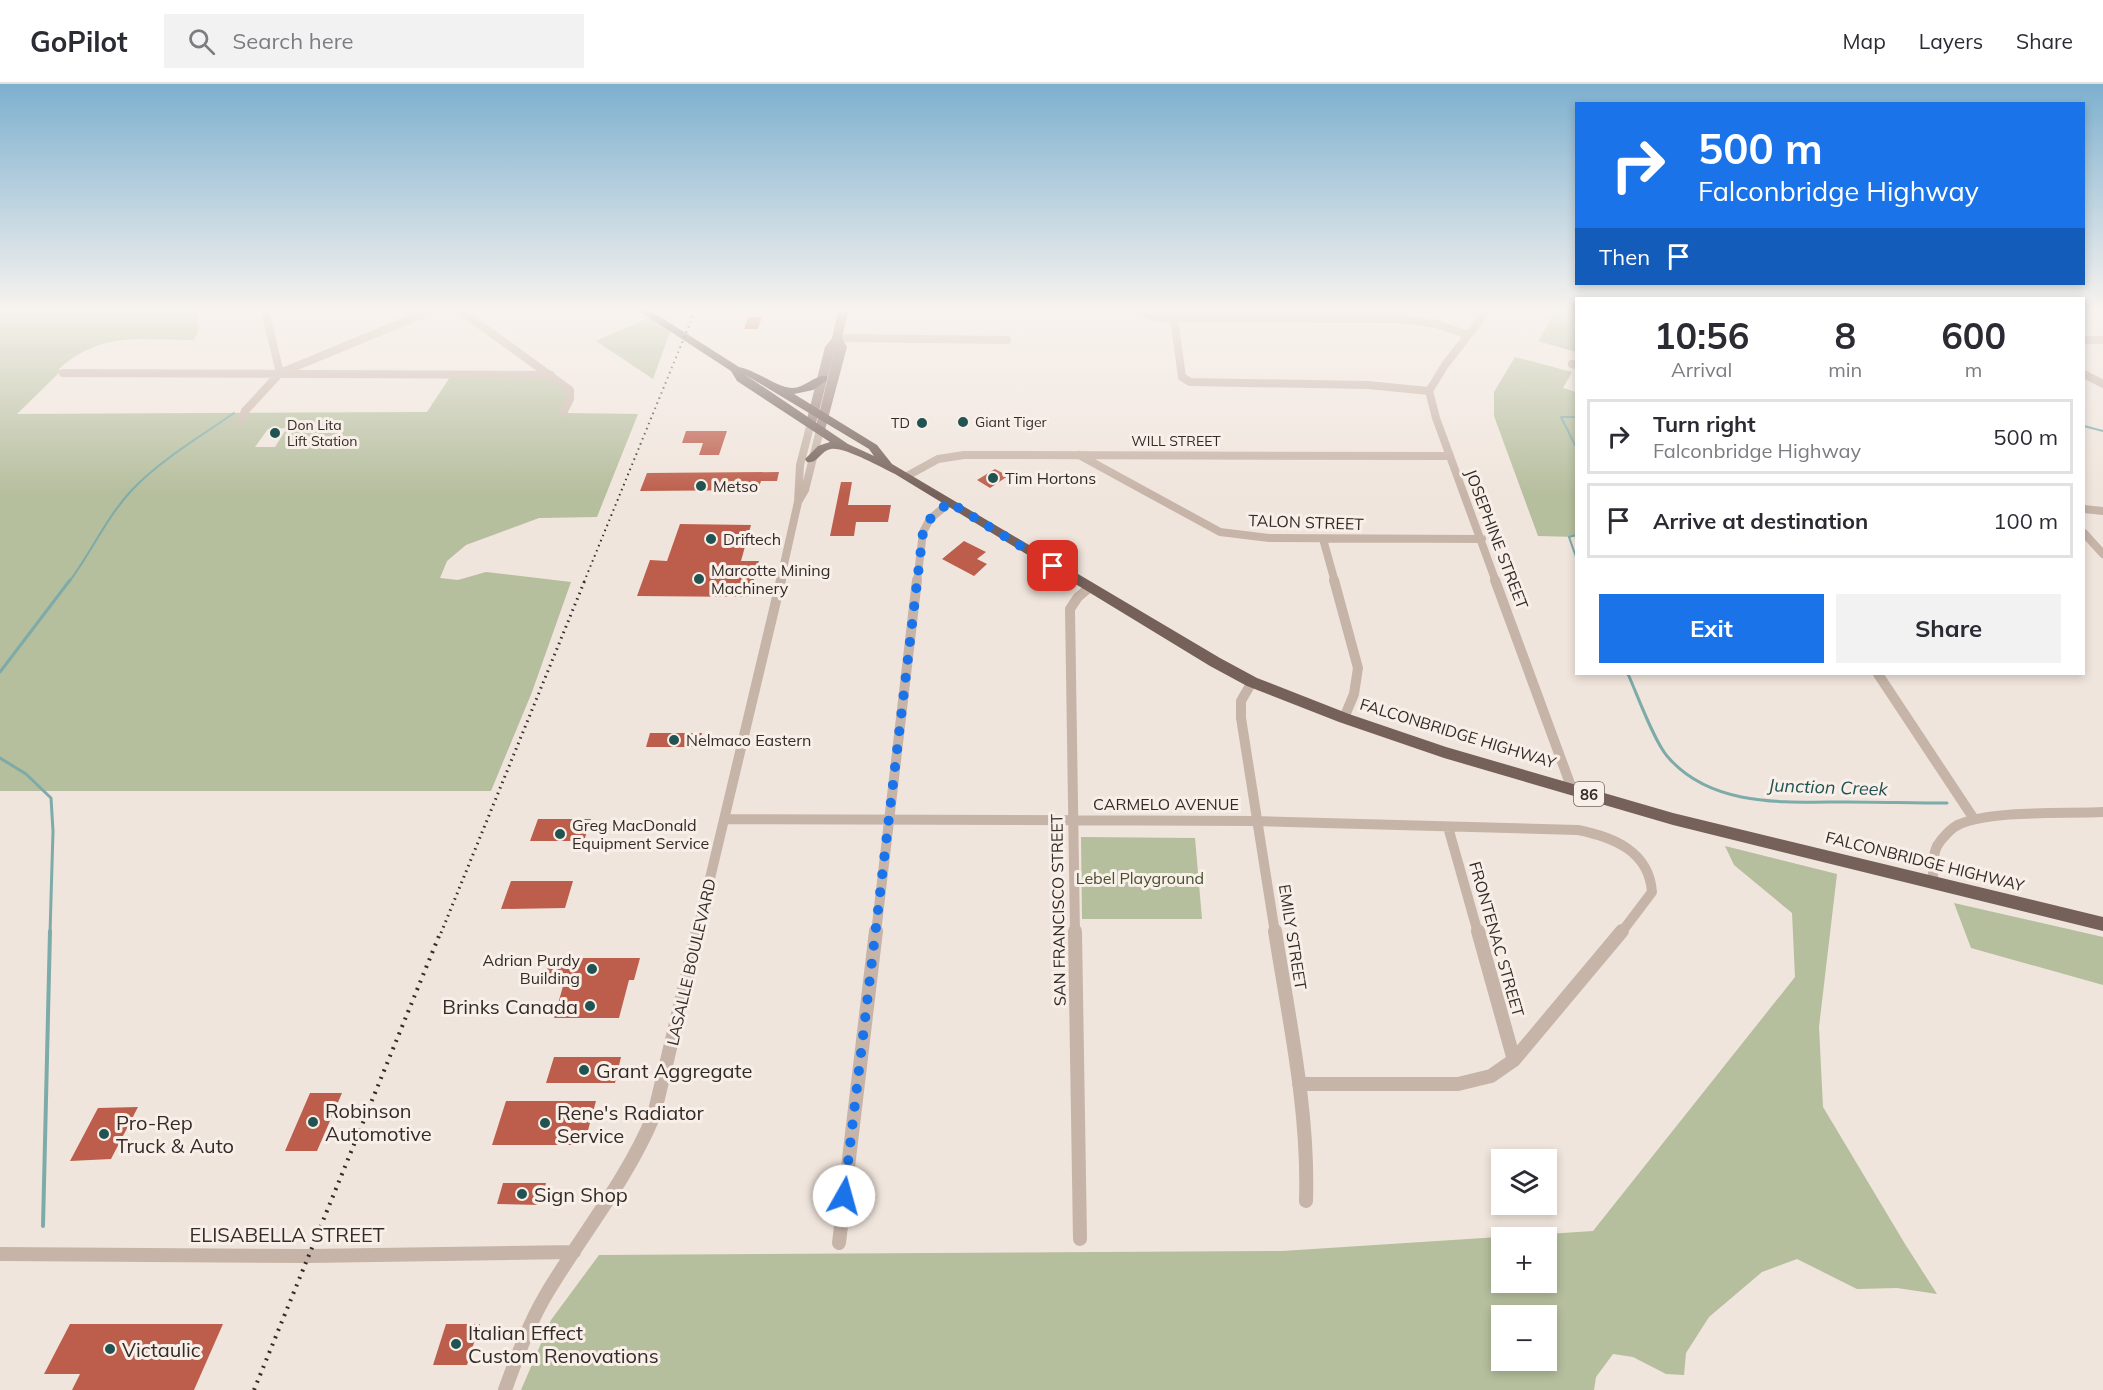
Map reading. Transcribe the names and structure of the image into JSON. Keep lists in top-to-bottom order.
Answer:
{
  "streets": {
    "main road": ["FALCONBRIDGE HIGHWAY", "86", "LASALLE BOULEVARD"],
    "street": [
      "WILL STREET",
      "TALON STREET",
      "JOSEPHINE STREET",
      "CARMELO AVENUE",
      "SAN FRANCISCO STREET",
      "EMILY STREET",
      "FRONTENAC STREET",
      "ELISABELLA STREET"
    ]
  },
  "crossings": [
    ["WILL STREET", "TALON STREET"],
    ["WILL STREET", "JOSEPHINE STREET"],
    ["WILL STREET", "FALCONBRIDGE HIGHWAY"],
    ["TALON STREET", "JOSEPHINE STREET"],
    ["JOSEPHINE STREET", "FALCONBRIDGE HIGHWAY"],
    ["FALCONBRIDGE HIGHWAY", "SAN FRANCISCO STREET"],
    ["FALCONBRIDGE HIGHWAY", "EMILY STREET"],
    ["FALCONBRIDGE HIGHWAY", "LASALLE BOULEVARD"],
    ["CARMELO AVENUE", "SAN FRANCISCO STREET"],
    ["CARMELO AVENUE", "EMILY STREET"],
    ["CARMELO AVENUE", "FRONTENAC STREET"],
    ["CARMELO AVENUE", "LASALLE BOULEVARD"],
    ["LASALLE BOULEVARD", "ELISABELLA STREET"]
  ],
  "water": ["Junction Creek"],
  "parks": ["Lebel Playground"],
  "places": [
    "Giant Tiger",
    "TD",
    "Don Lita Lift Station",
    "Tim Hortons",
    "Metso",
    "Driftech",
    "Marcotte Mining Machinery",
    "Nelmaco Eastern",
    "Greg MacDonald Equipment Service",
    "Adrian Purdy Building",
    "Brinks Canada",
    "Grant Aggregate",
    "Robinson Automotive",
    "Rene's Radiator Service",
    "Pro-Rep Truck & Auto",
    "Sign Shop",
    "Italian Effect Custom Renovations",
    "Victaulic"
  ],
  "page": {
    "header": "GoPilot",
    "search": "Search here",
    "nav": ["Map", "Layers", "Share"],
    "turn": ["500 m", "Falconbridge Highway"],
    "then": "Then",
    "eta": [
      "10:56",
      "Arrival",
      "8",
      "min",
      "600",
      "m"
    ],
    "list": [
      {
        "name": "Turn right",
        "note": "Falconbridge Highway",
        "value": "500 m"
      },
      {
        "name": "Arrive at destination",
        "value": "100 m"
      }
    ],
    "buttons": ["Exit", "Share"],
    "map_buttons": ["+", "−"]
  }
}
